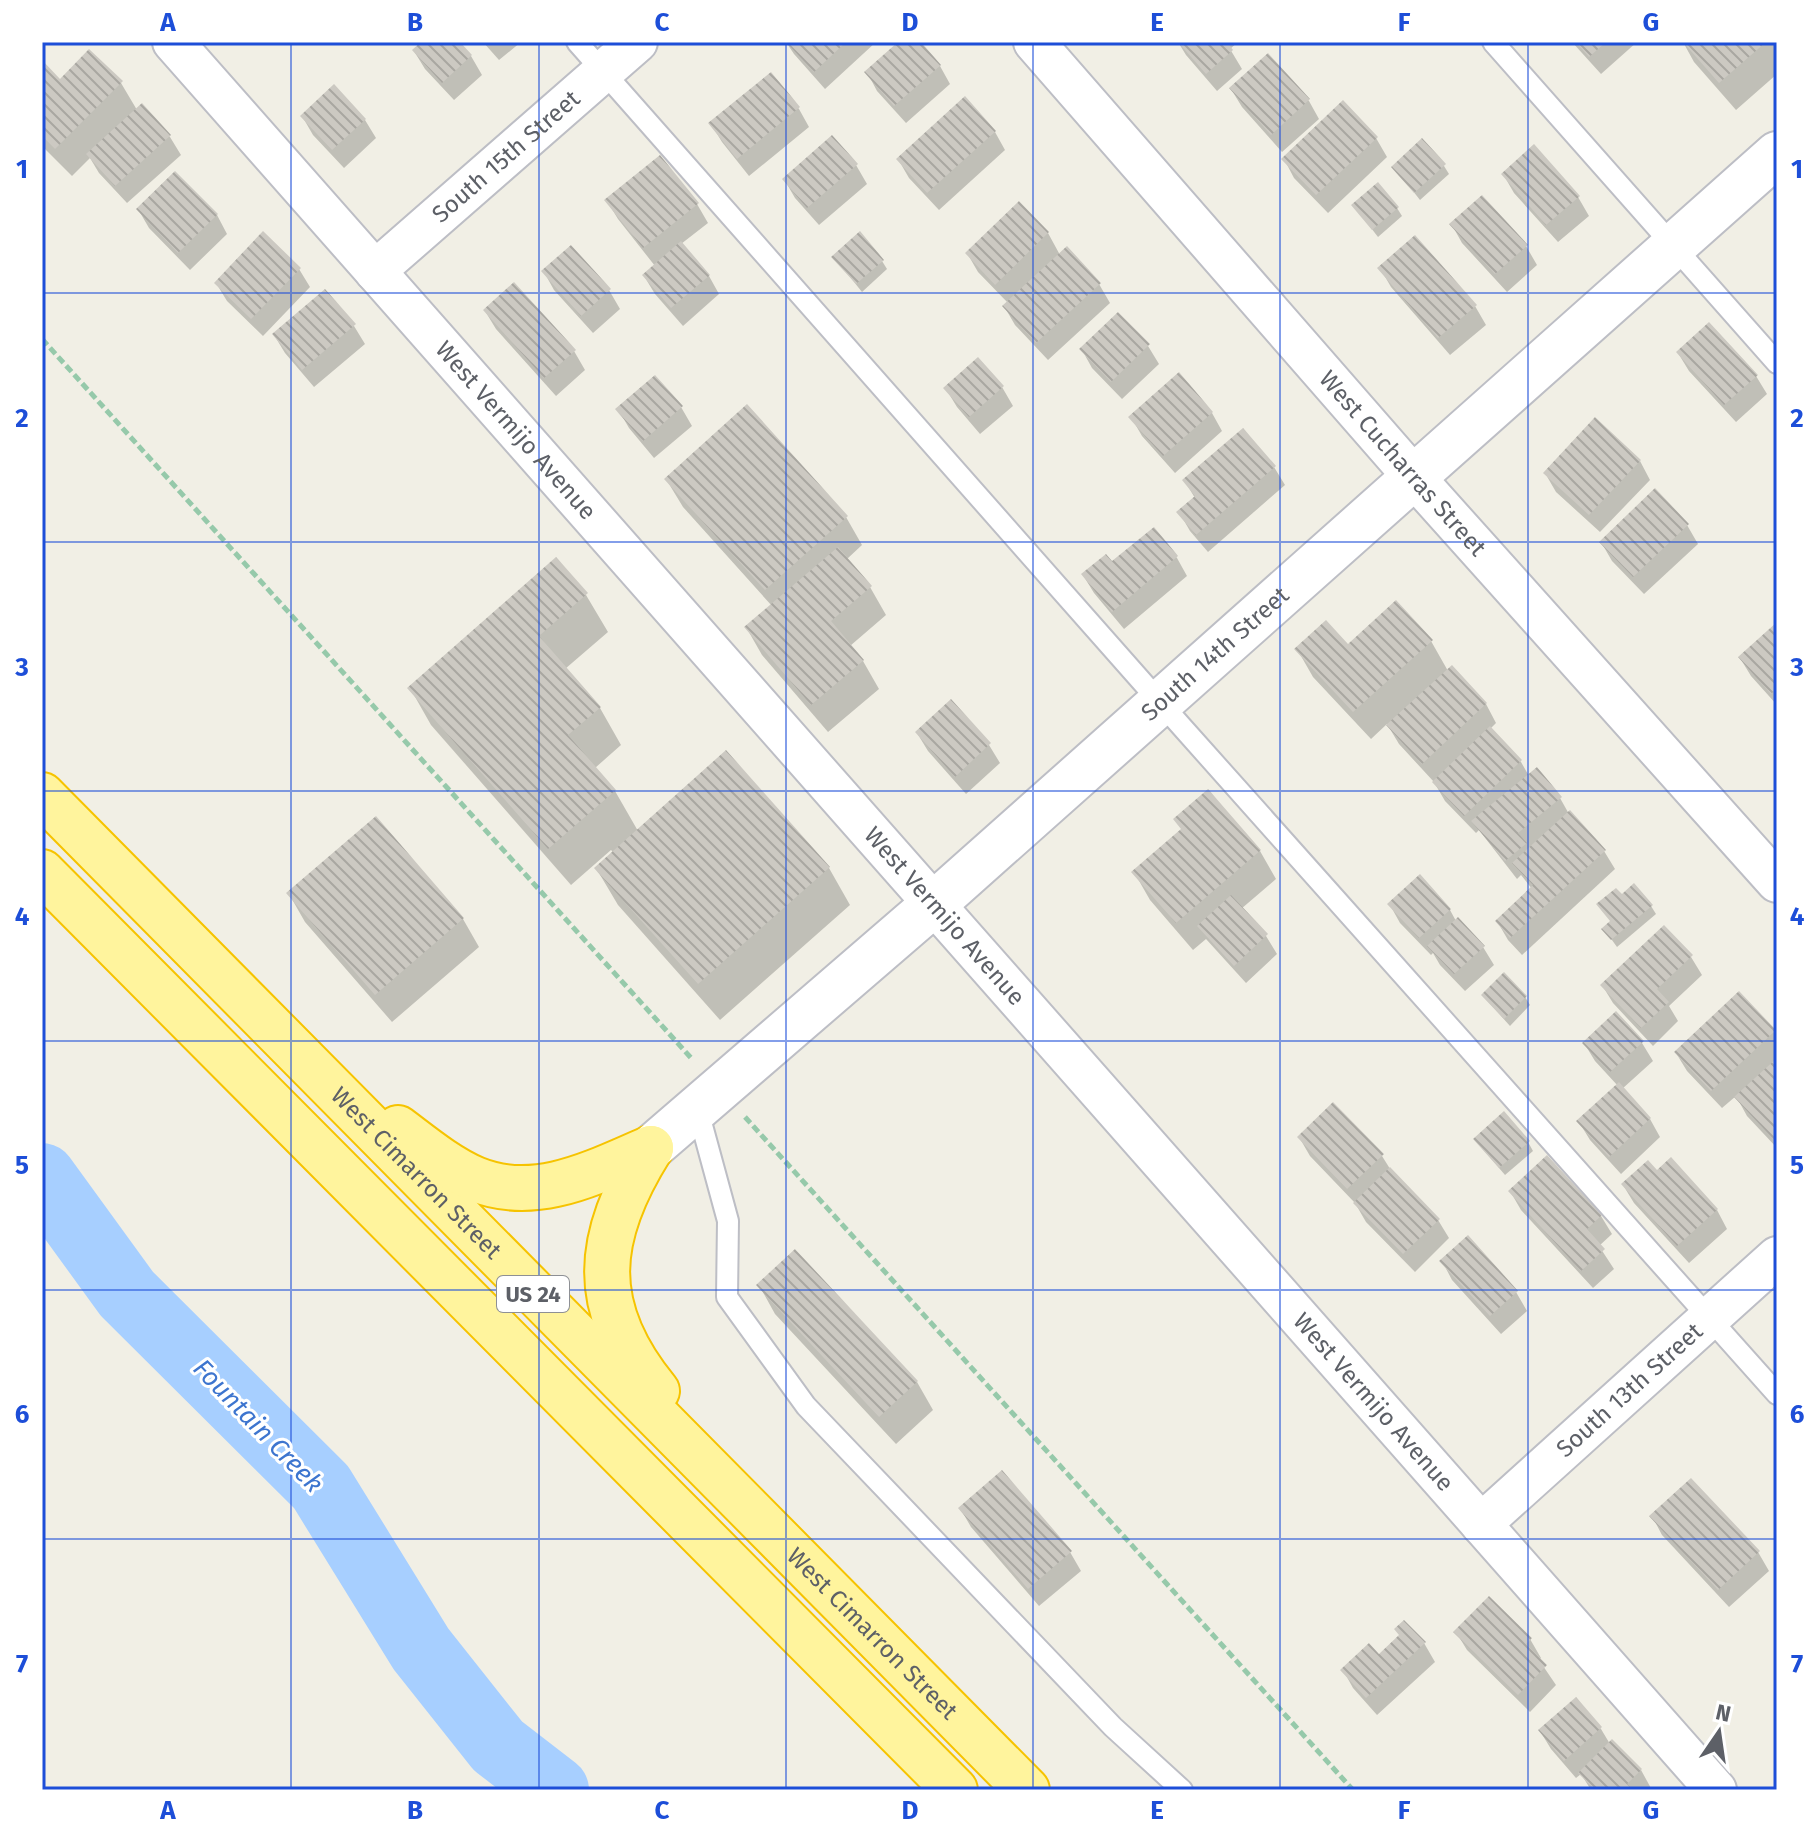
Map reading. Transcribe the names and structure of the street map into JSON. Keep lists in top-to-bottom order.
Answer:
{
  "streets": {
    "highway": ["West Cimarron Street", "US 24"],
    "street": [
      "South 15th Street",
      "West Vermijo Avenue",
      "West Cucharras Street",
      "South 14th Street",
      "South 13th Street"
    ]
  },
  "crossings": [
    ["South 15th Street", "West Vermijo Avenue"],
    ["West Vermijo Avenue", "South 14th Street"],
    ["West Vermijo Avenue", "South 13th Street"],
    ["West Cucharras Street", "South 14th Street"]
  ],
  "water": ["Fountain Creek"],
  "north": "top",
  "grid": {
    "columns": [
      "A",
      "B",
      "C",
      "D",
      "E",
      "F",
      "G"
    ],
    "rows": [
      "1",
      "2",
      "3",
      "4",
      "5",
      "6",
      "7"
    ]
  }
}
